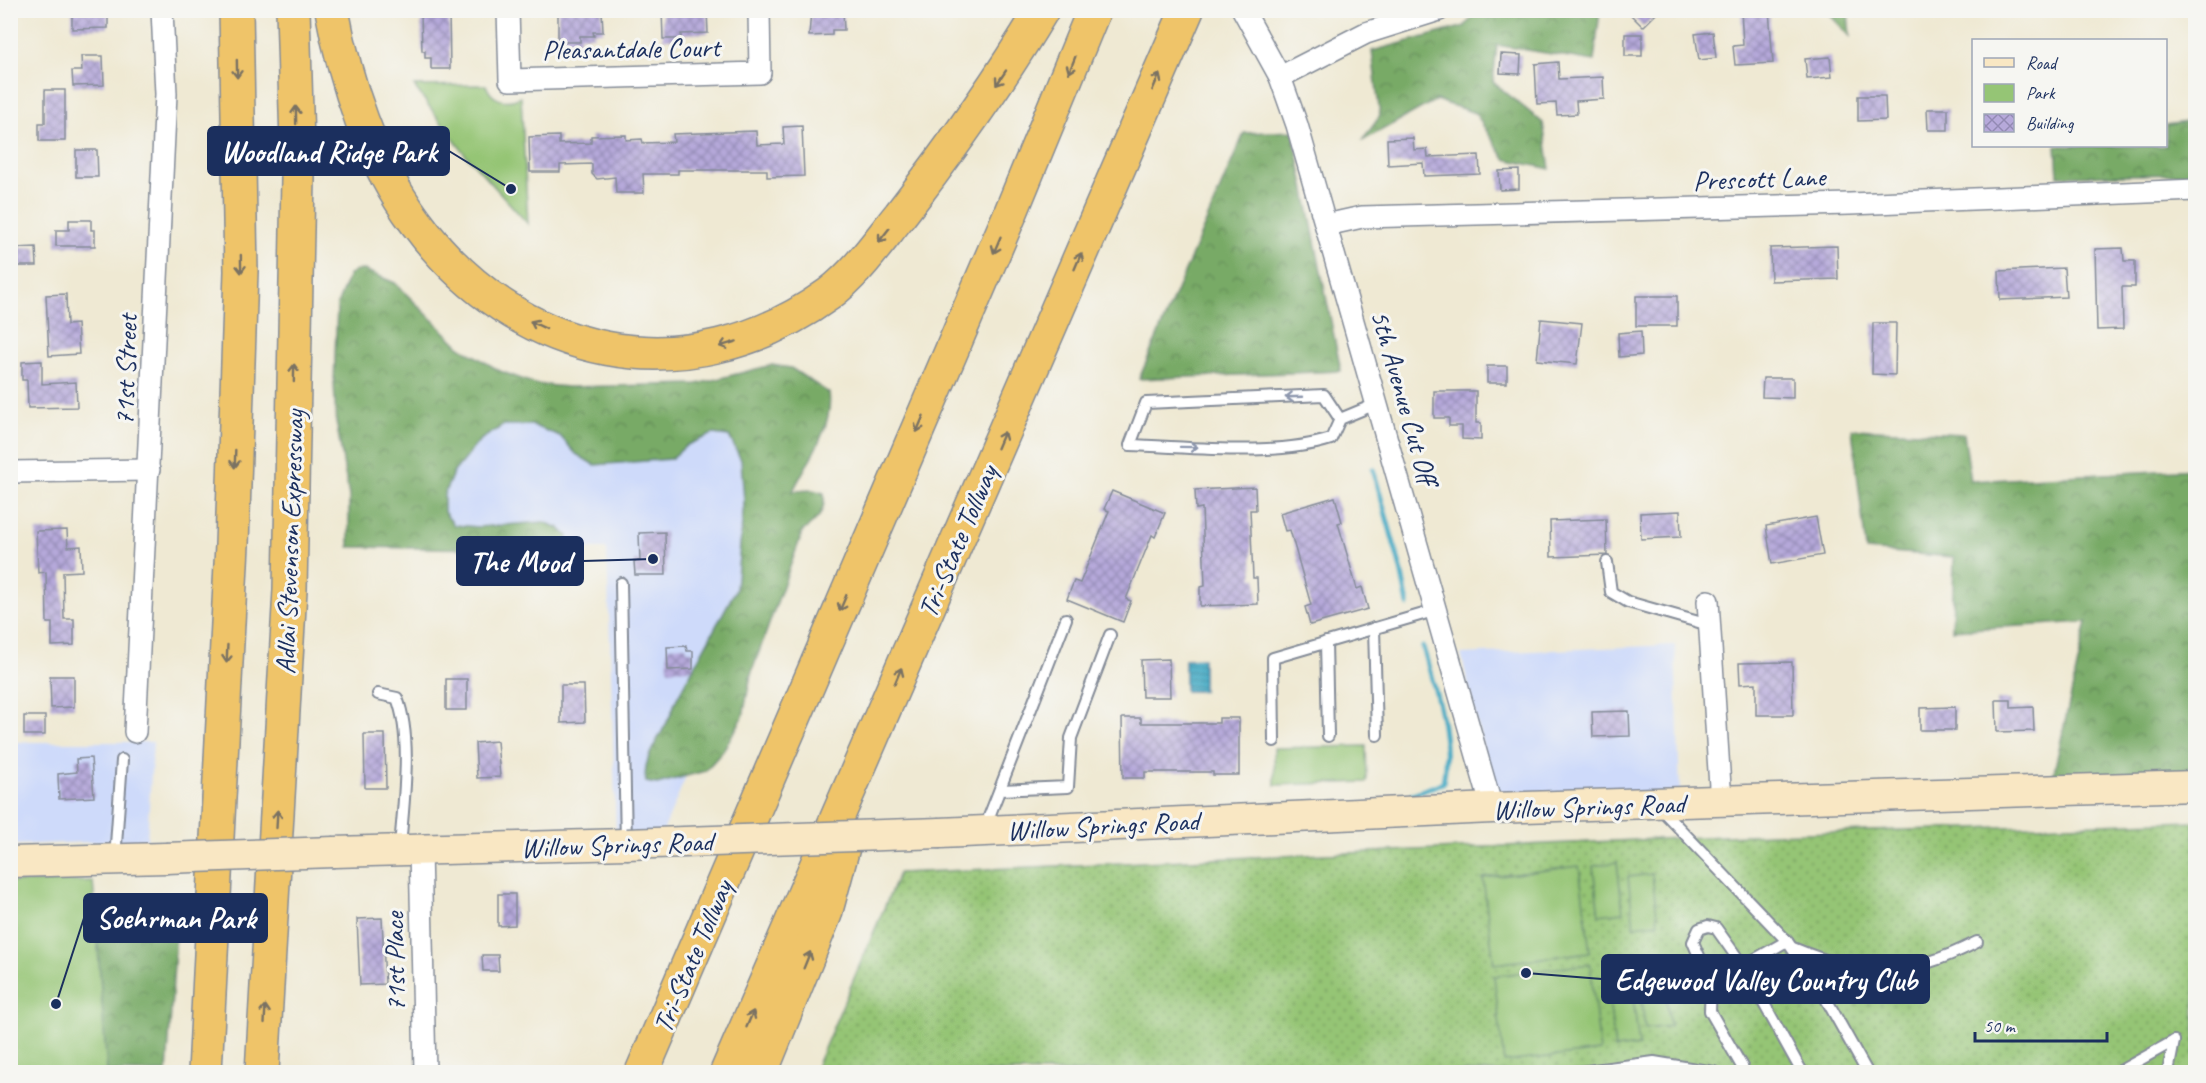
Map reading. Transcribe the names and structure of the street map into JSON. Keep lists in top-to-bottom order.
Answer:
{
  "streets": {
    "highway": ["Tri-State Tollway", "Adlai Stevenson Expressway"],
    "main road": ["Willow Springs Road"],
    "street": [
      "Pleasantdale Court",
      "Prescott Lane",
      "71st Street",
      "5th Avenue Cut Off",
      "71st Place"
    ]
  },
  "crossings": [
    ["Prescott Lane", "5th Avenue Cut Off"],
    ["5th Avenue Cut Off", "Willow Springs Road"],
    ["Willow Springs Road", "71st Place"]
  ],
  "places": [
    "Woodland Ridge Park",
    "The Mood",
    "Edgewood Valley Country Club",
    "Soehrman Park"
  ],
  "legend": ["Road", "Park", "Building"],
  "scale_bar": "50 m"
}
